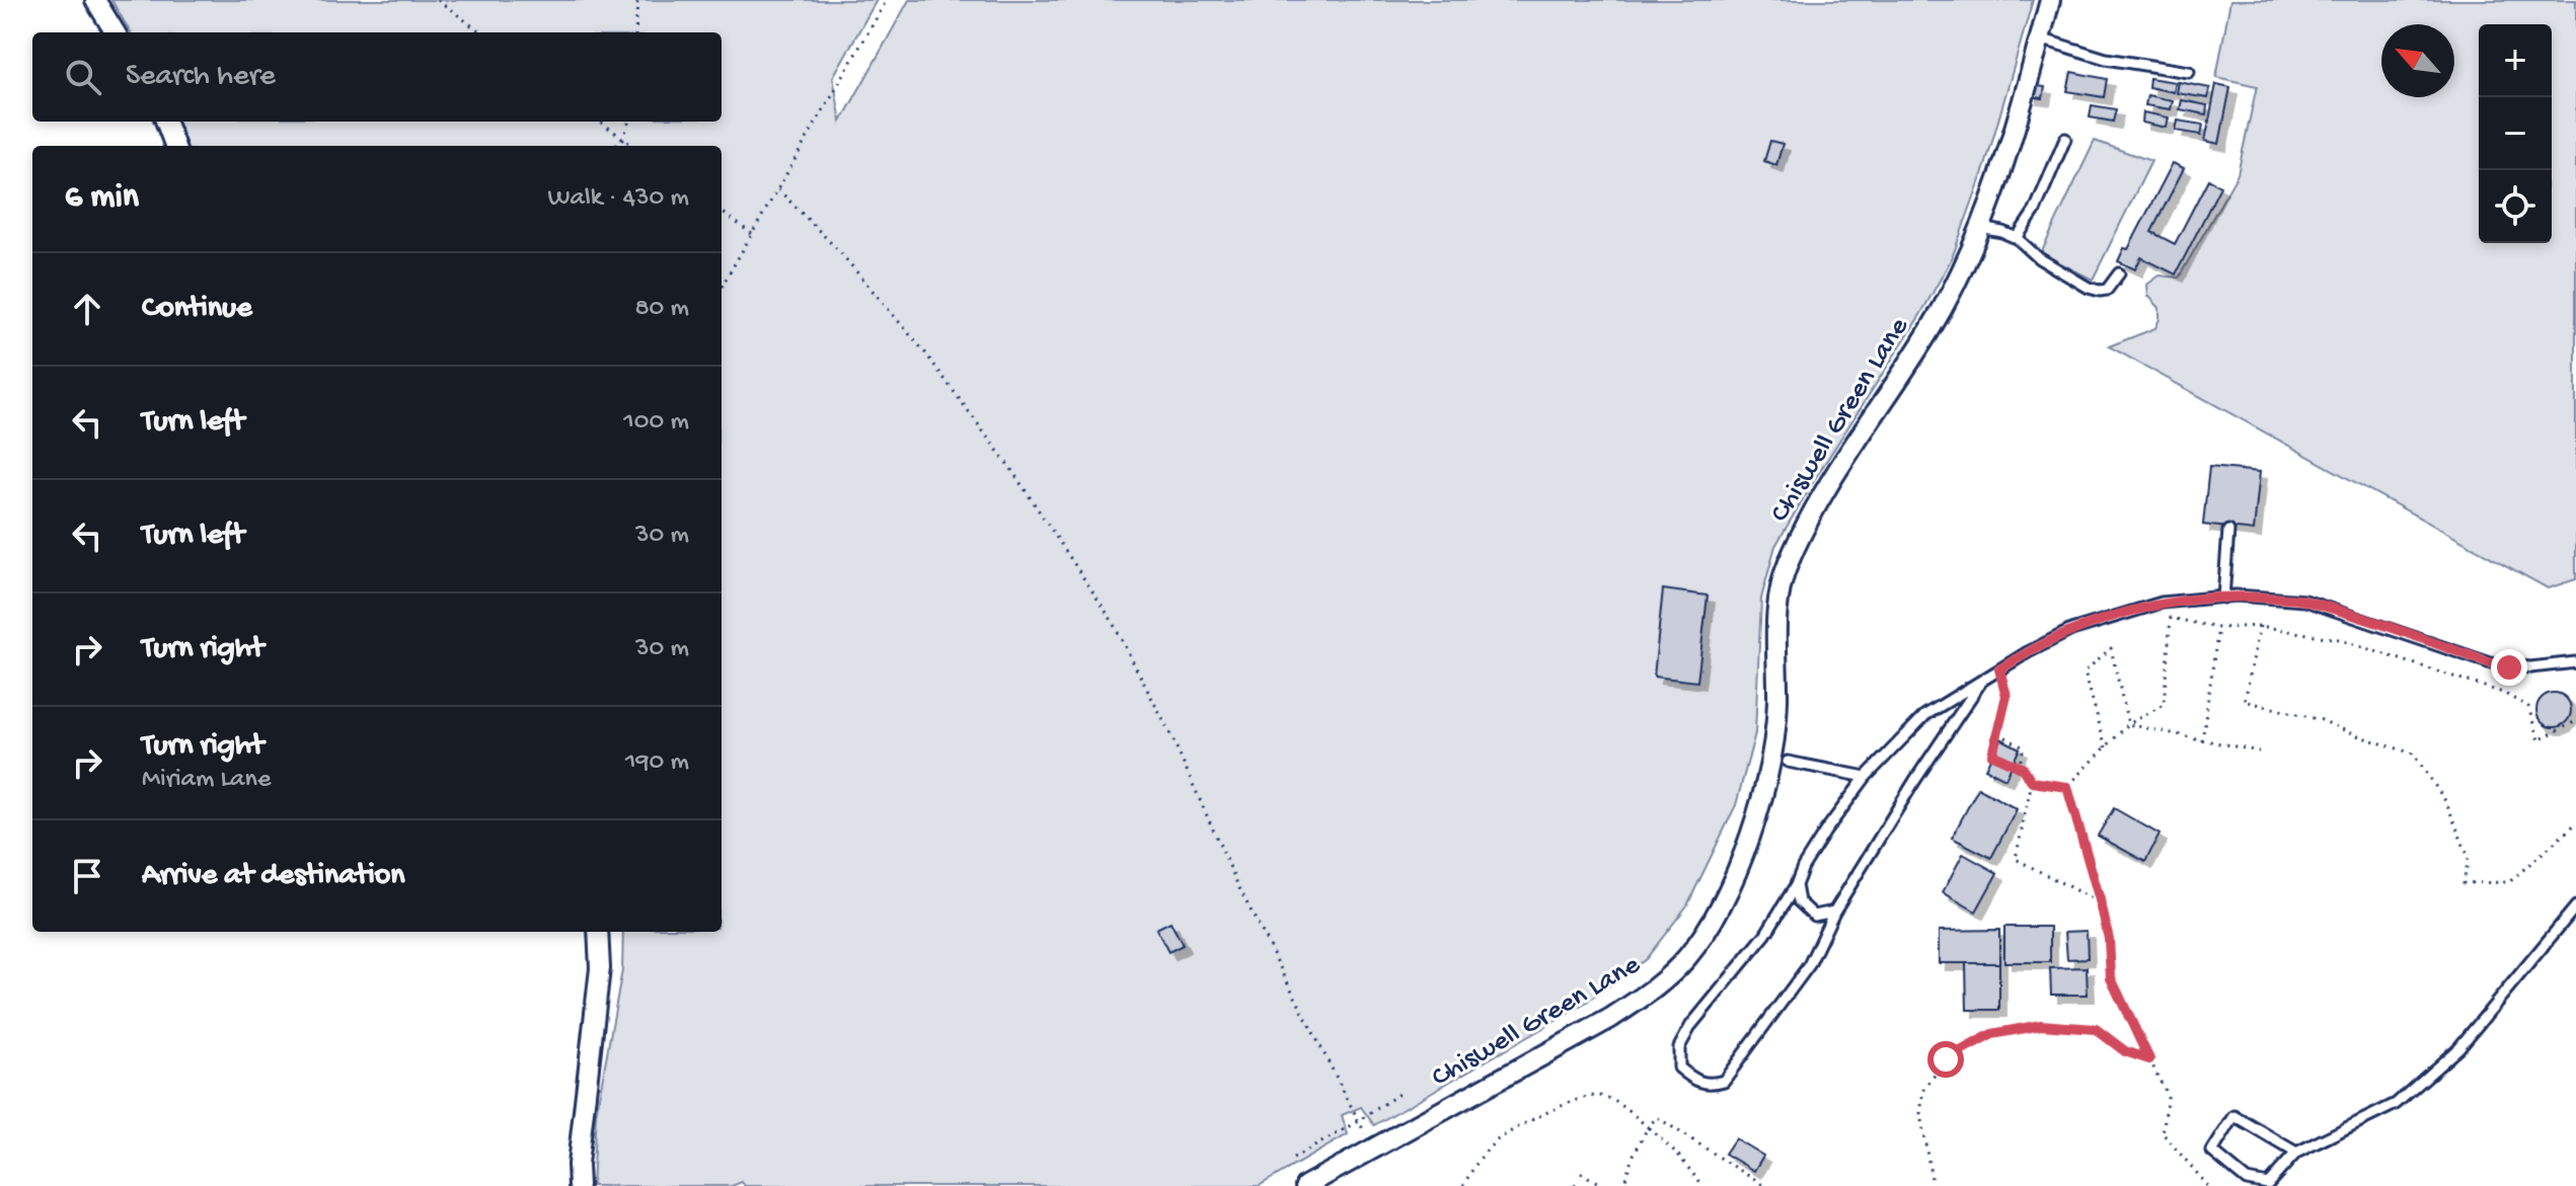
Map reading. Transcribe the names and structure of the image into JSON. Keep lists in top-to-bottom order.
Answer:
{
  "streets": {
    "street": ["Chiswell Green Lane"]
  },
  "north": "top left",
  "page": {
    "map_buttons": ["+", "−"],
    "search": "Search here",
    "heading": ["6 min", "Walk · 430 m"],
    "list": [
      ["Continue", "80 m"],
      ["Turn left", "100 m"],
      ["Turn left", "30 m"],
      ["Turn right", "30 m"],
      ["Turn right", "Miriam Lane", "190 m"],
      "Arrive at destination"
    ]
  }
}
